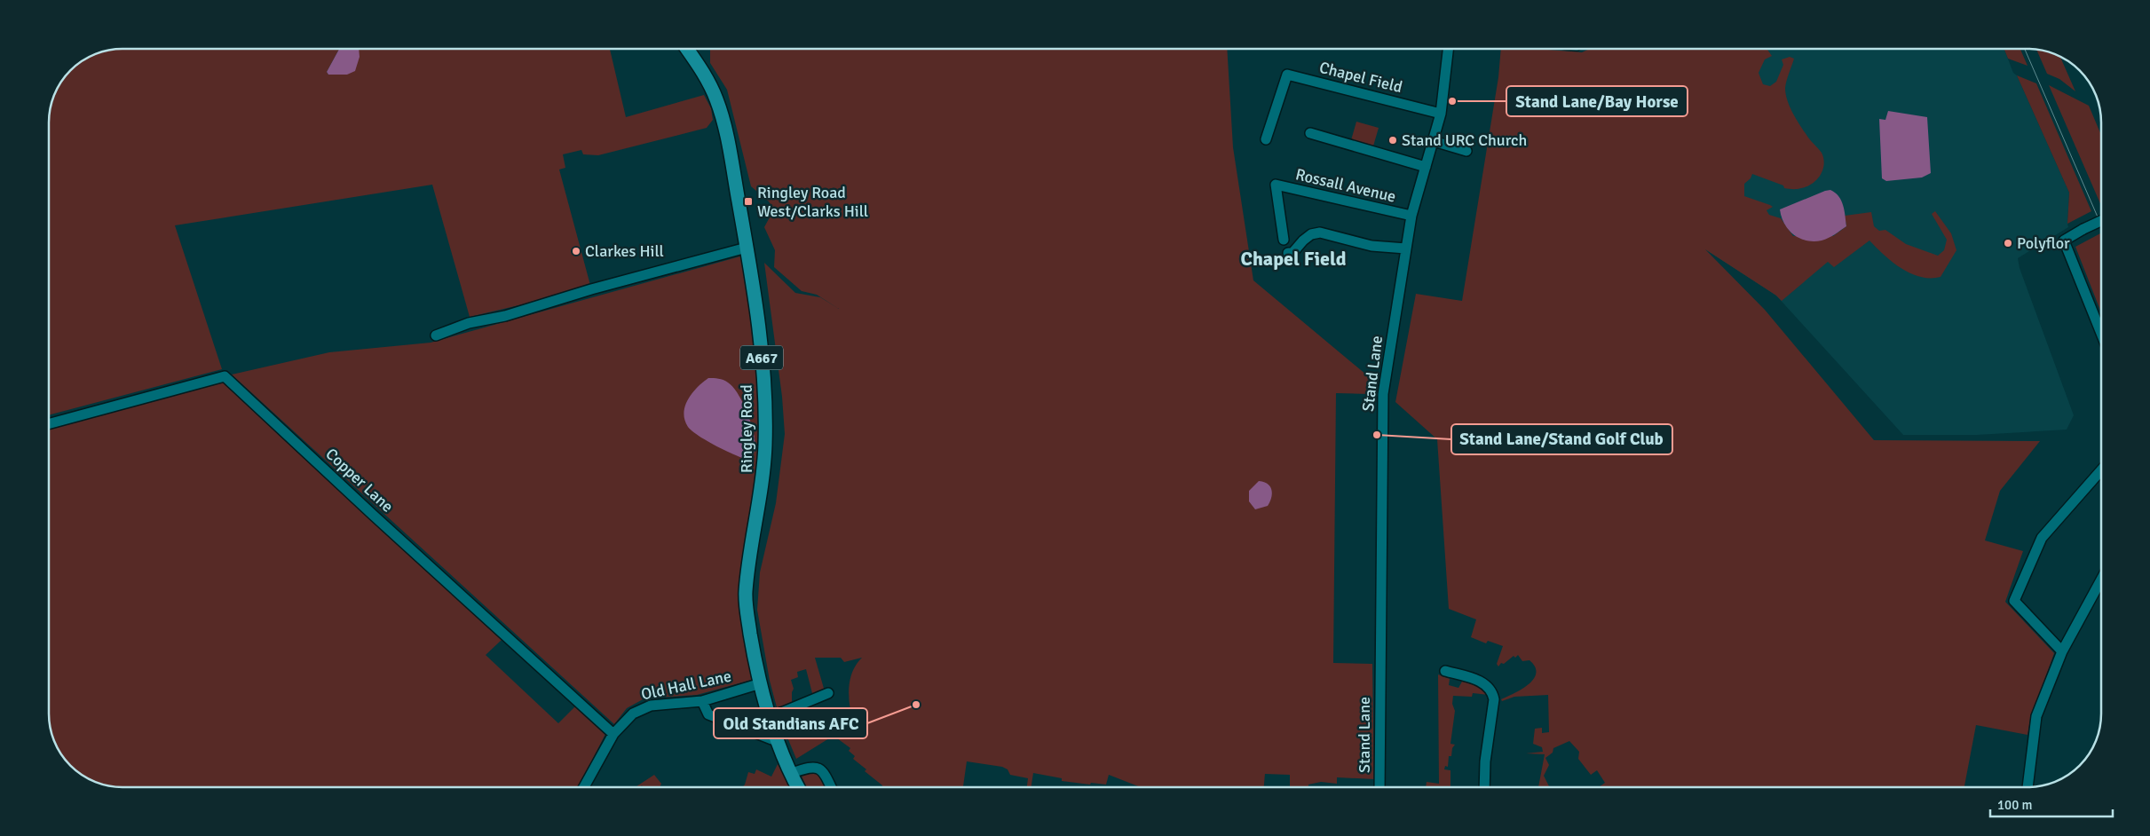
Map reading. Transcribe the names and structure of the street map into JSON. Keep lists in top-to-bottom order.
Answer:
{
  "streets": {
    "main road": ["A667", "Ringley Road"],
    "street": [
      "Chapel Field",
      "Rossall Avenue",
      "Stand Lane",
      "Copper Lane",
      "Old Hall Lane"
    ]
  },
  "crossings": [
    ["Chapel Field", "Stand Lane"],
    ["Rossall Avenue", "Stand Lane"],
    ["Ringley Road", "Old Hall Lane"],
    ["Copper Lane", "Old Hall Lane"]
  ],
  "districts": ["Chapel Field"],
  "places": {
    "other": [
      "Stand Lane/Bay Horse",
      "Stand URC Church",
      "Polyflor",
      "Clarkes Hill",
      "Stand Lane/Stand Golf Club",
      "Old Standians AFC"
    ],
    "transit": ["Ringley Road West/Clarks Hill"]
  },
  "scale_bar": "100 m"
}
